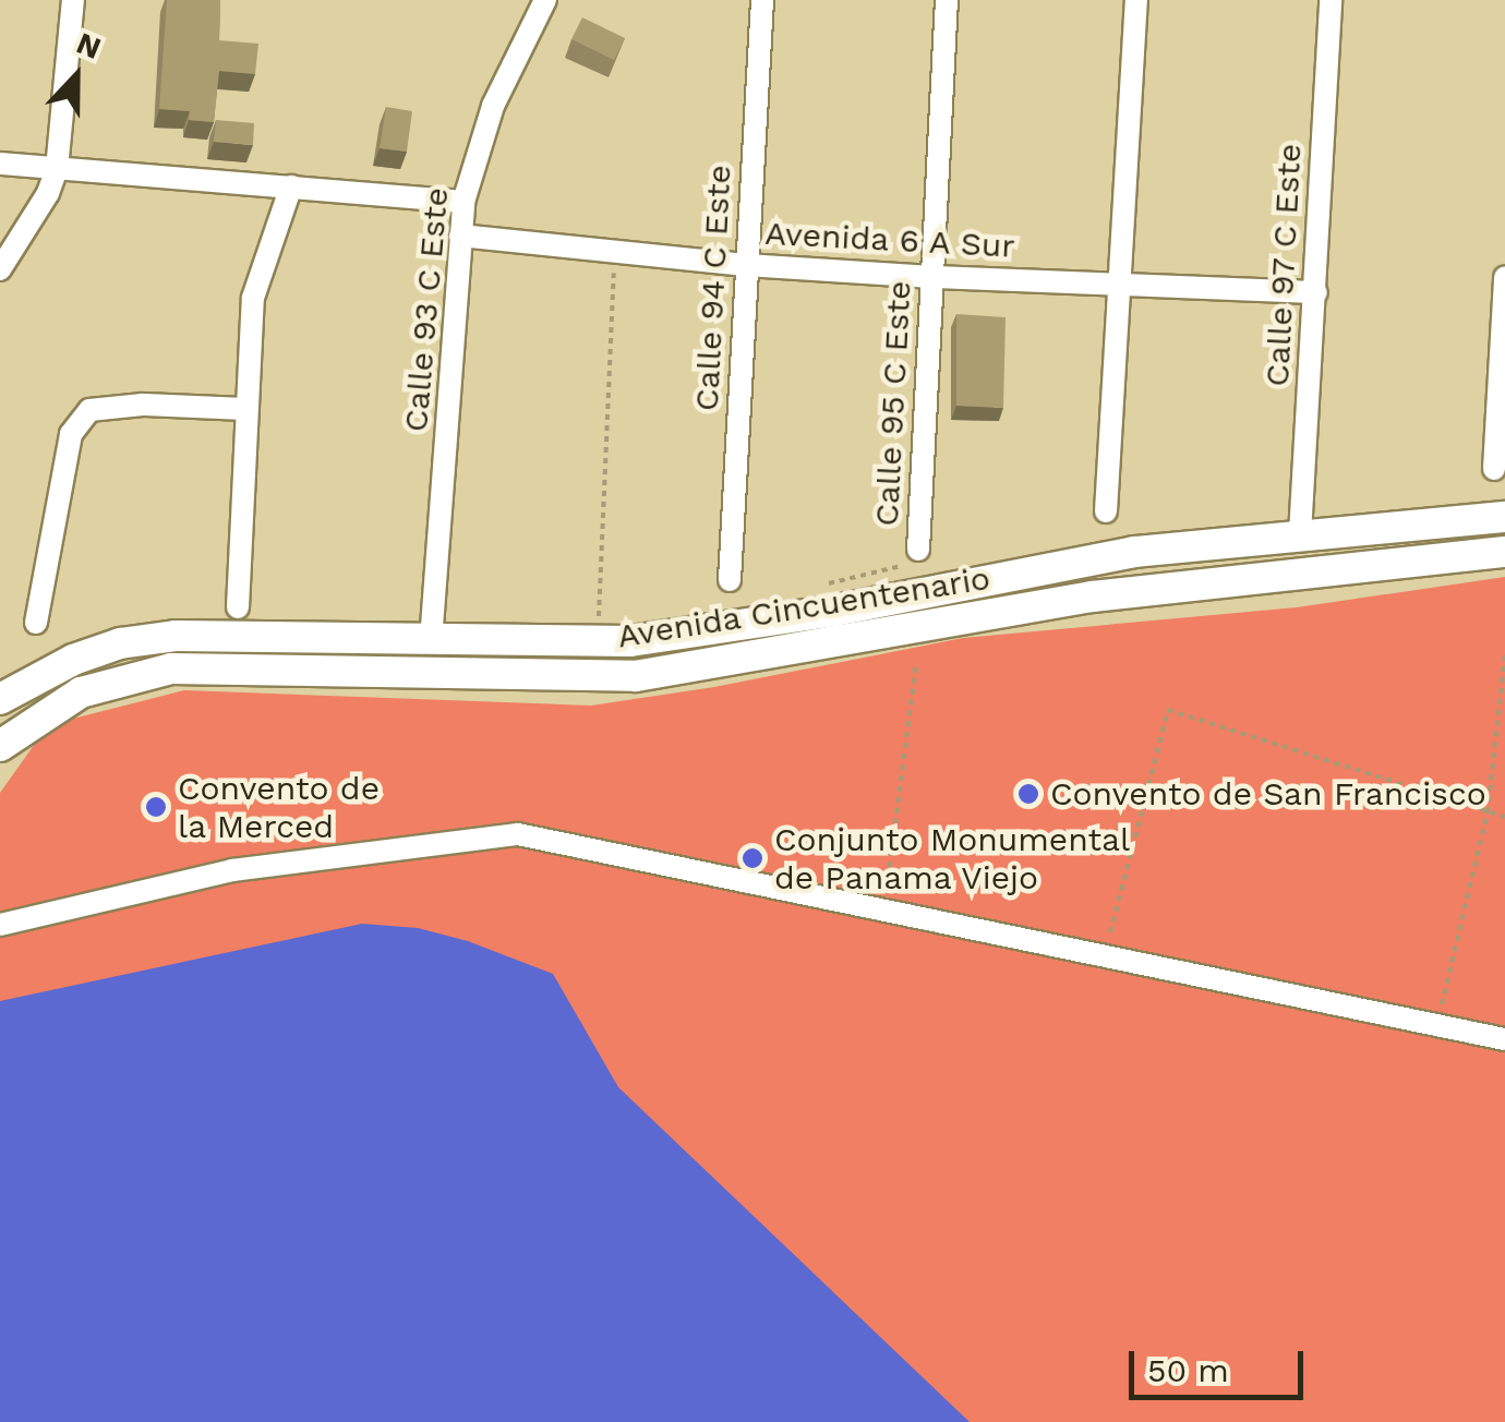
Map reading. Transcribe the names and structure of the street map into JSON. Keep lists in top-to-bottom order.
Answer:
{
  "streets": {
    "main road": ["Avenida Cincuentenario"],
    "street": [
      "Avenida 6 A Sur",
      "Calle 97 C Este",
      "Calle 94 C Este",
      "Calle 93 C Este",
      "Calle 95 C Este"
    ]
  },
  "crossings": [
    ["Avenida 6 A Sur", "Calle 97 C Este"],
    ["Avenida 6 A Sur", "Calle 94 C Este"],
    ["Avenida 6 A Sur", "Calle 93 C Este"],
    ["Avenida 6 A Sur", "Calle 95 C Este"],
    ["Calle 97 C Este", "Avenida Cincuentenario"],
    ["Calle 93 C Este", "Avenida Cincuentenario"]
  ],
  "places": ["Convento de San Francisco", "Convento de la Merced", "Conjunto Monumental de Panama Viejo"],
  "scale_bar": "50 m",
  "north": "top"
}
